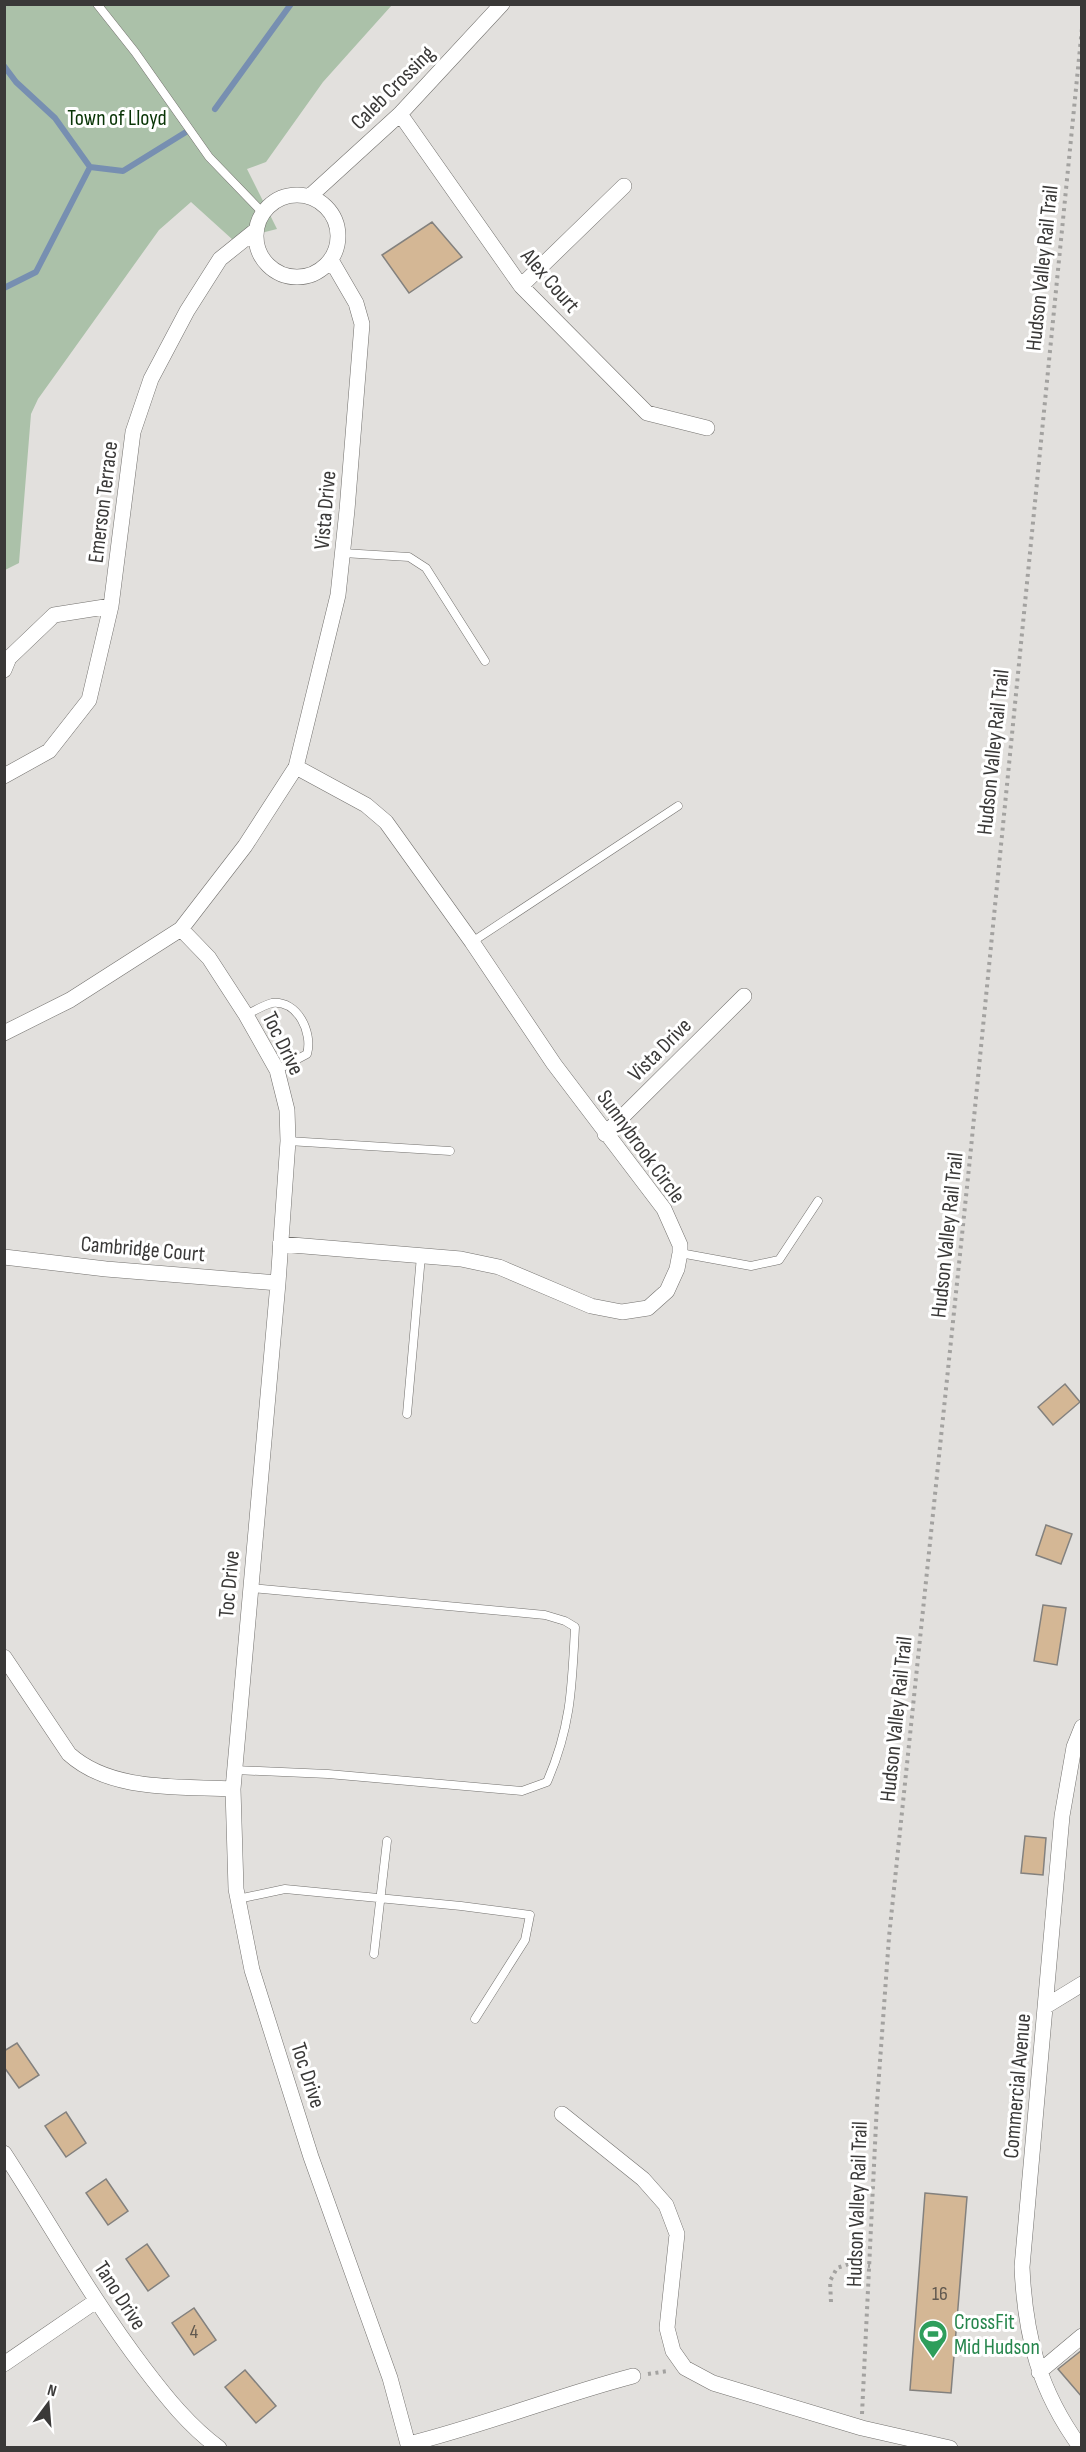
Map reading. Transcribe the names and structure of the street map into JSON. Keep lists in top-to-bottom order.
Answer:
{
  "streets": {
    "street": [
      "Caleb Crossing",
      "Alex Court",
      "Emerson Terrace",
      "Vista Drive",
      "Toc Drive",
      "Sunnybrook Circle",
      "Cambridge Court",
      "Commercial Avenue",
      "Tano Drive"
    ],
    "path": ["Hudson Valley Rail Trail"]
  },
  "crossings": [
    ["Caleb Crossing", "Alex Court"],
    ["Caleb Crossing", "Emerson Terrace"],
    ["Caleb Crossing", "Vista Drive"],
    ["Emerson Terrace", "Vista Drive"],
    ["Vista Drive", "Sunnybrook Circle"],
    ["Toc Drive", "Cambridge Court"]
  ],
  "parks": ["Town of Lloyd"],
  "places": {
    "sports": ["CrossFit Mid Hudson"]
  },
  "house_numbers": ["16", "4"],
  "north": "top"
}
